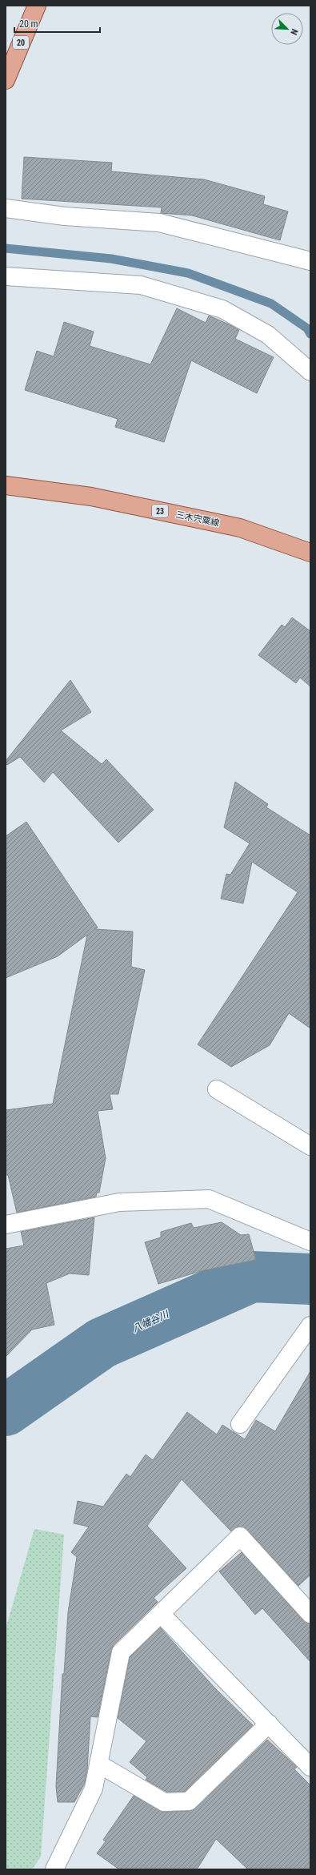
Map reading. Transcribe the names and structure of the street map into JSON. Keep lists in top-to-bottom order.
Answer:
{
  "streets": {
    "main road": ["20", "23", "三木宍粟線"]
  },
  "water": ["八幡谷川"],
  "scale_bar": "20 m",
  "north": "bottom right"
}
